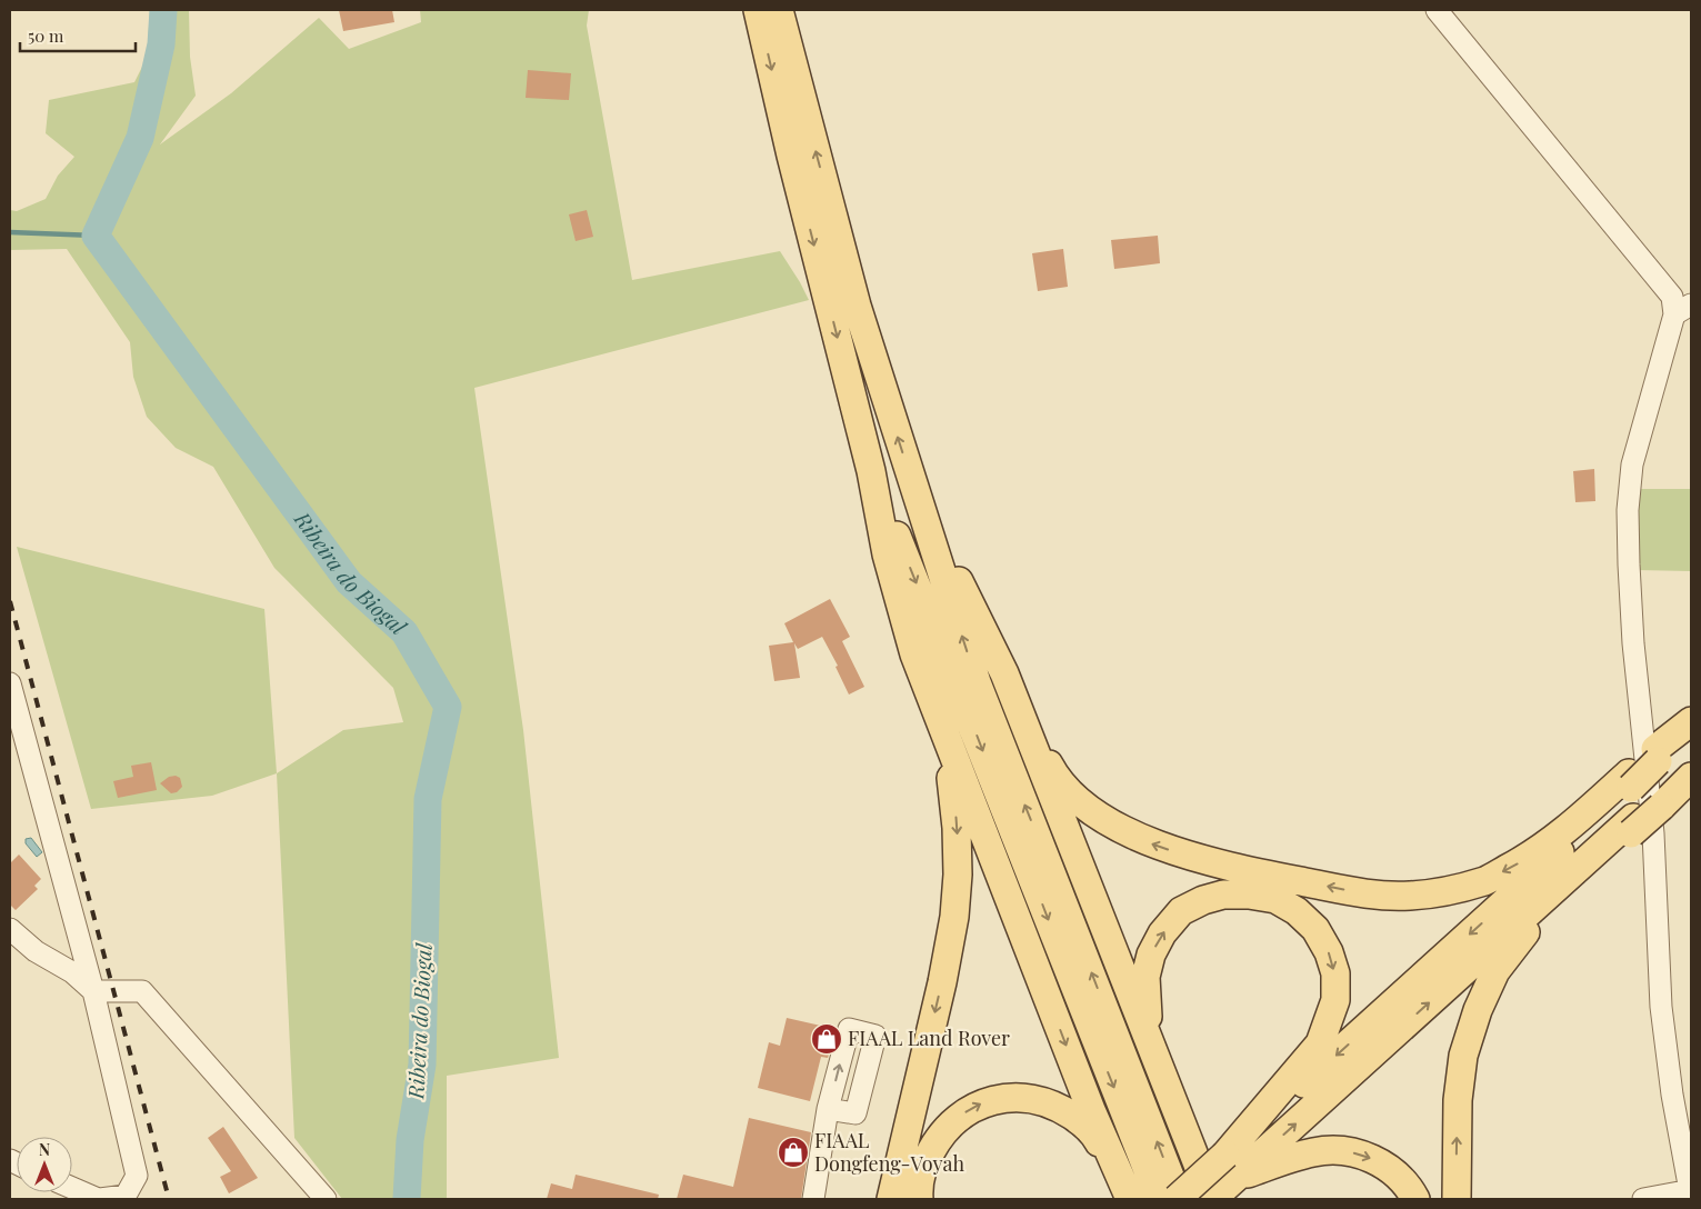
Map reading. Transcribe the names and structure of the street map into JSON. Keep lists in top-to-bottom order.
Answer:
{
  "water": ["Ribeira do Biogal"],
  "places": {
    "shop": ["FIAAL Land Rover", "FIAAL Dongfeng-Voyah"]
  },
  "scale_bar": "50 m",
  "north": "top"
}
